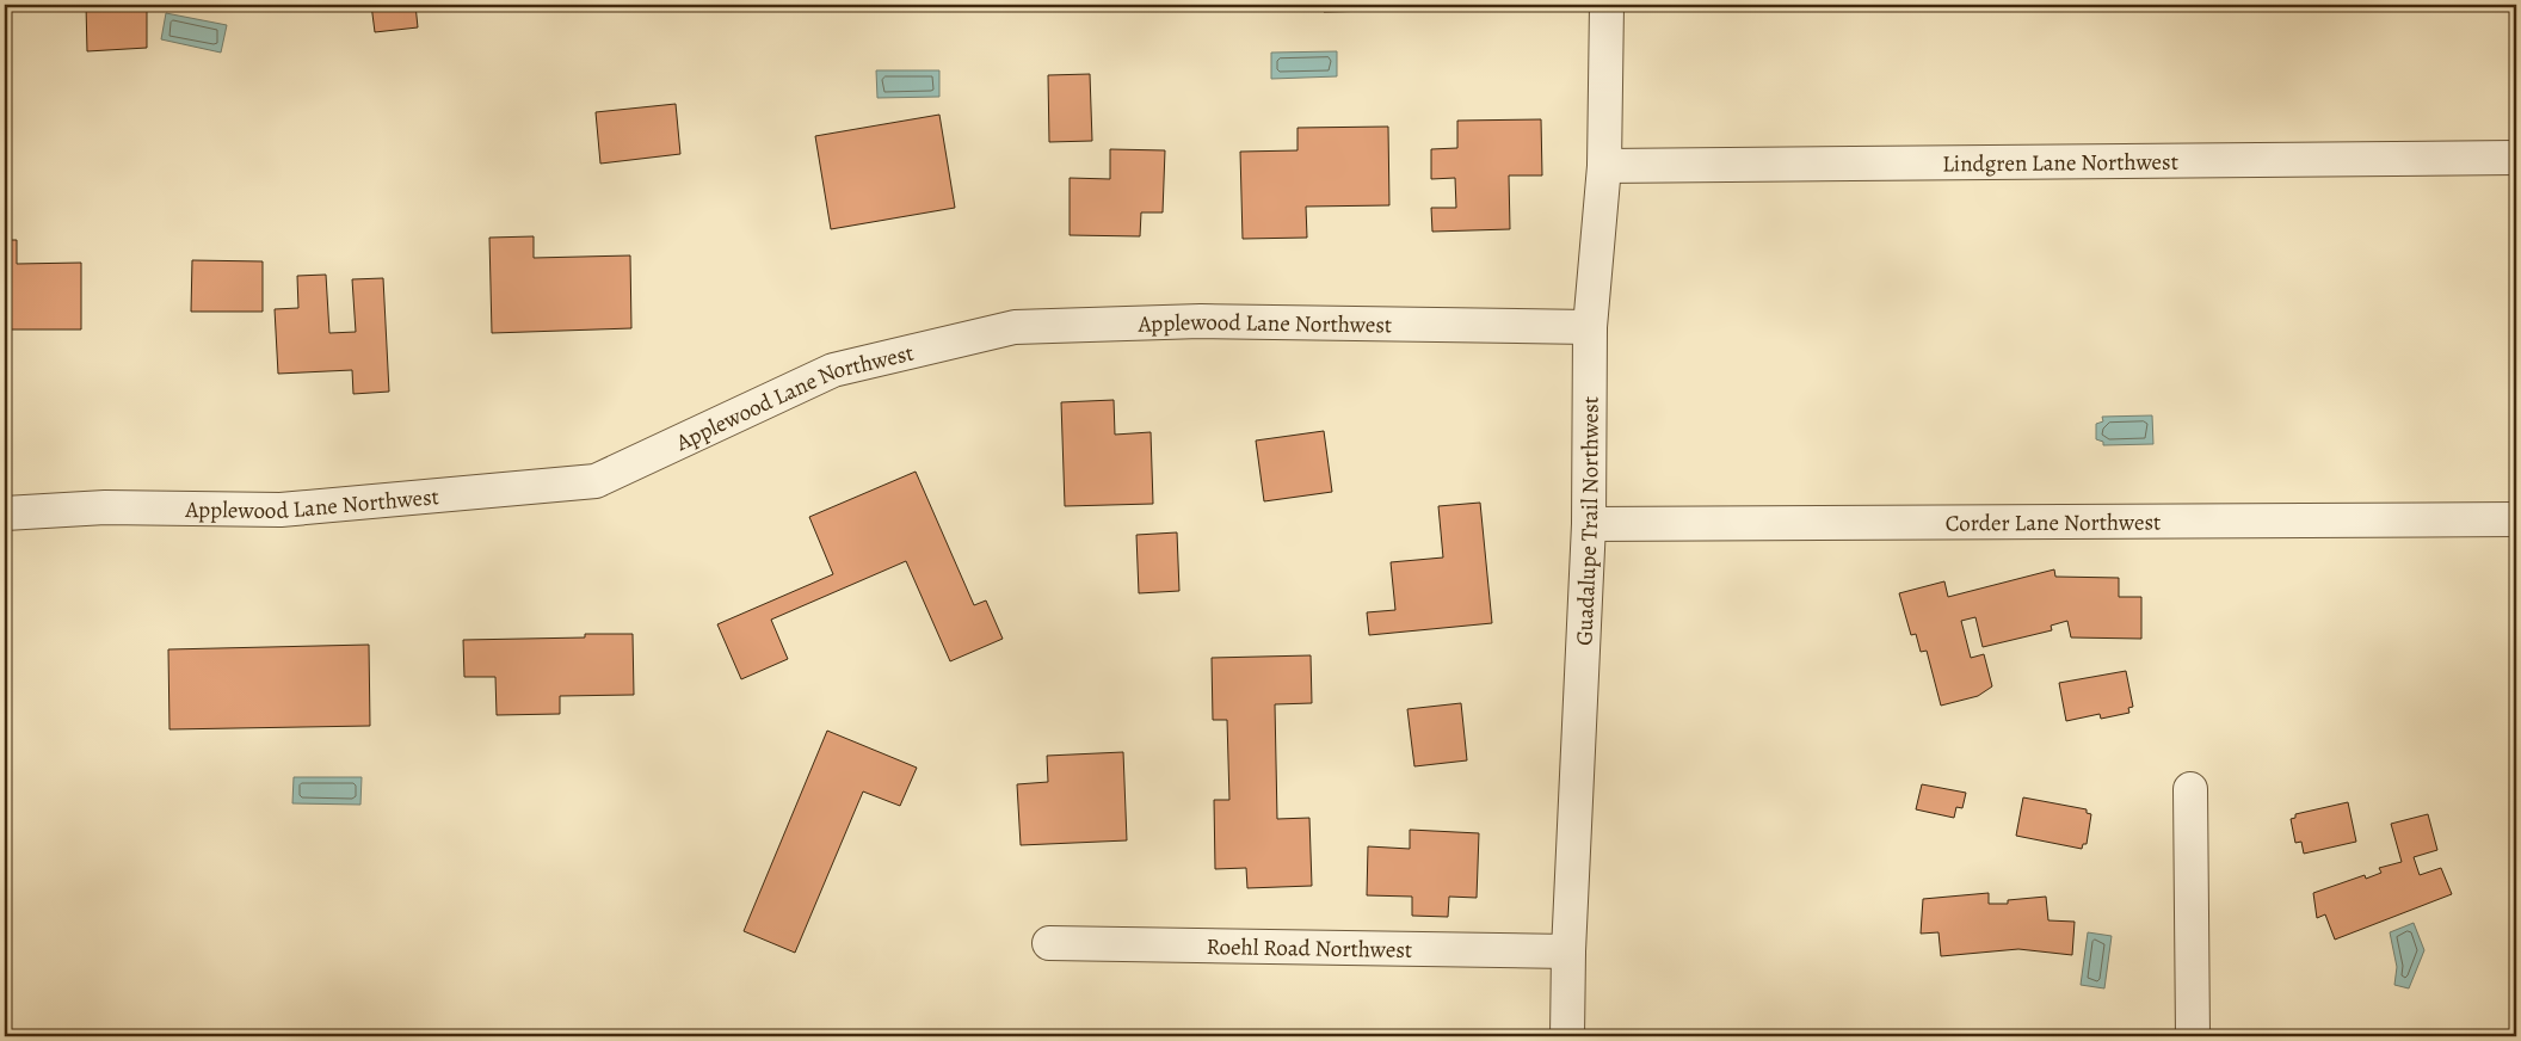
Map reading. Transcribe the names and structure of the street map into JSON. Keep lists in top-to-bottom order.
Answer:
{
  "streets": {
    "street": [
      "Lindgren Lane Northwest",
      "Applewood Lane Northwest",
      "Guadalupe Trail Northwest",
      "Corder Lane Northwest",
      "Roehl Road Northwest"
    ]
  },
  "crossings": [
    ["Lindgren Lane Northwest", "Guadalupe Trail Northwest"],
    ["Applewood Lane Northwest", "Guadalupe Trail Northwest"],
    ["Guadalupe Trail Northwest", "Corder Lane Northwest"],
    ["Guadalupe Trail Northwest", "Roehl Road Northwest"]
  ]
}
